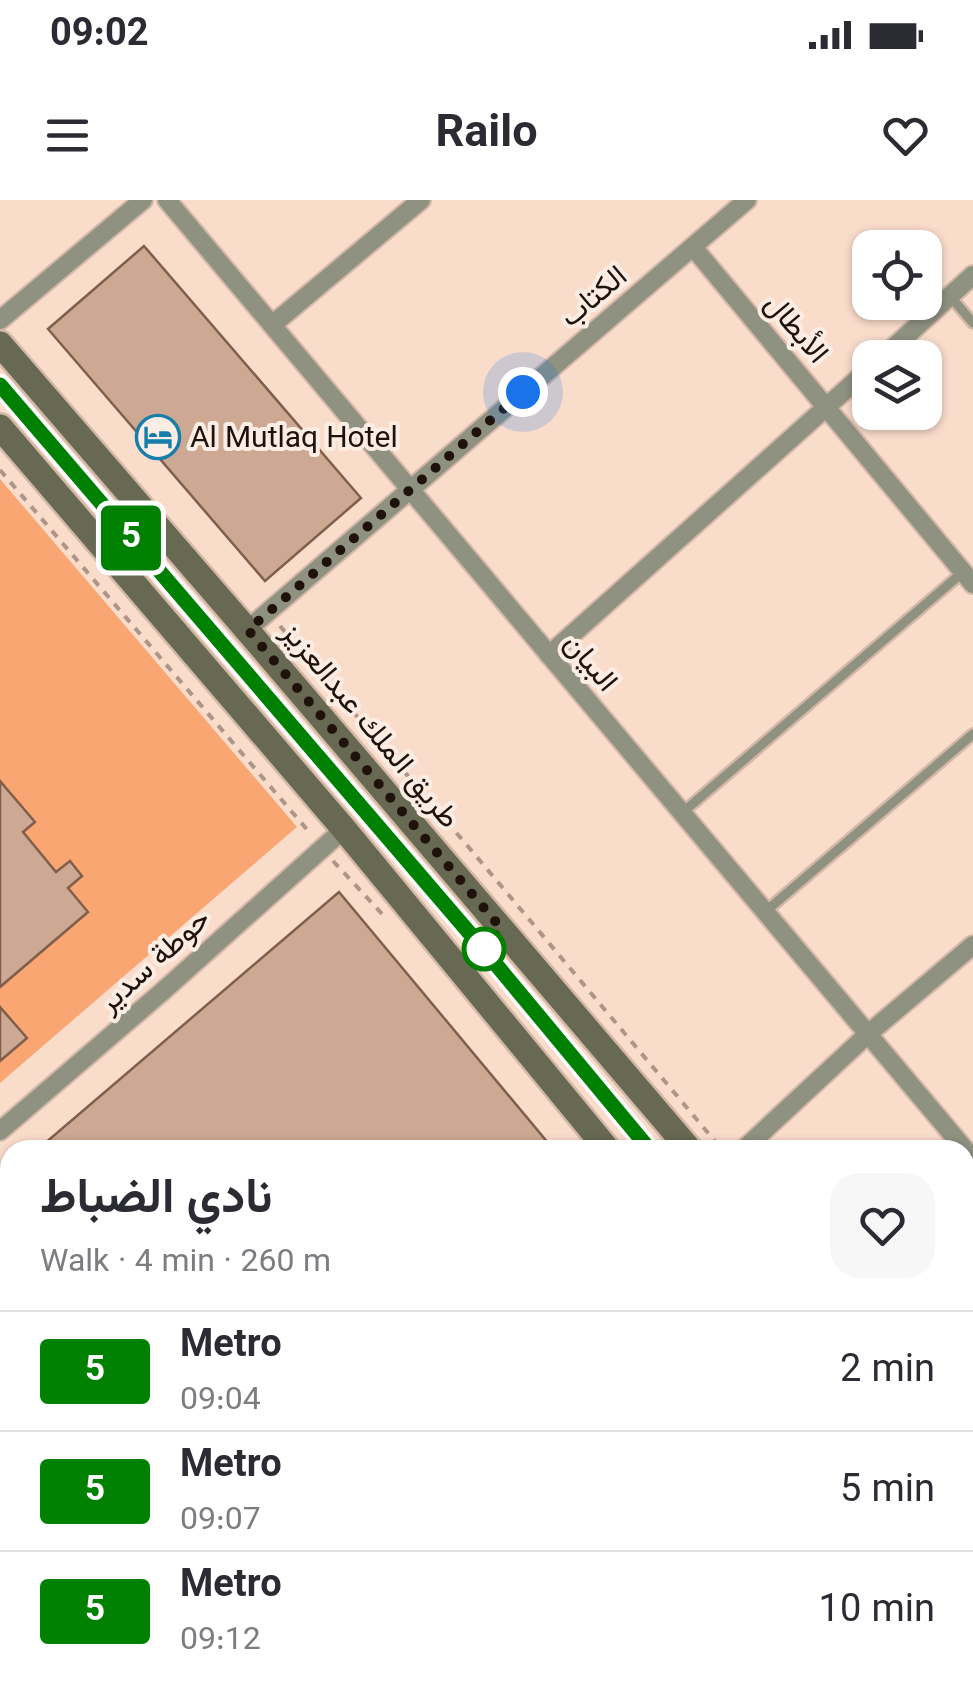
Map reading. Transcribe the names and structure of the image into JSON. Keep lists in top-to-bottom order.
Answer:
{
  "streets": {
    "main road": ["طريق الملك عبدالعزيز"],
    "street": [
      "الكتاب",
      "الأبطال",
      "البيان",
      "حوطة سدير"
    ]
  },
  "crossings": [
    ["الكتاب", "الأبطال"],
    ["الكتاب", "البيان"],
    ["الكتاب", "طريق الملك عبدالعزيز"]
  ],
  "places": {
    "hotel": ["Al Mutlaq Hotel"]
  },
  "lines": ["metro line 5"],
  "page": {
    "status": "09:02",
    "header": "Railo",
    "on_map": "5",
    "heading": ["نادي الضباط", "Walk · 4 min · 260 m"],
    "list": [
      {
        "mark": "5",
        "name": "Metro",
        "note": "09:04",
        "value": "2 min"
      },
      {
        "mark": "5",
        "name": "Metro",
        "note": "09:07",
        "value": "5 min"
      },
      {
        "mark": "5",
        "name": "Metro",
        "note": "09:12",
        "value": "10 min"
      }
    ]
  }
}
